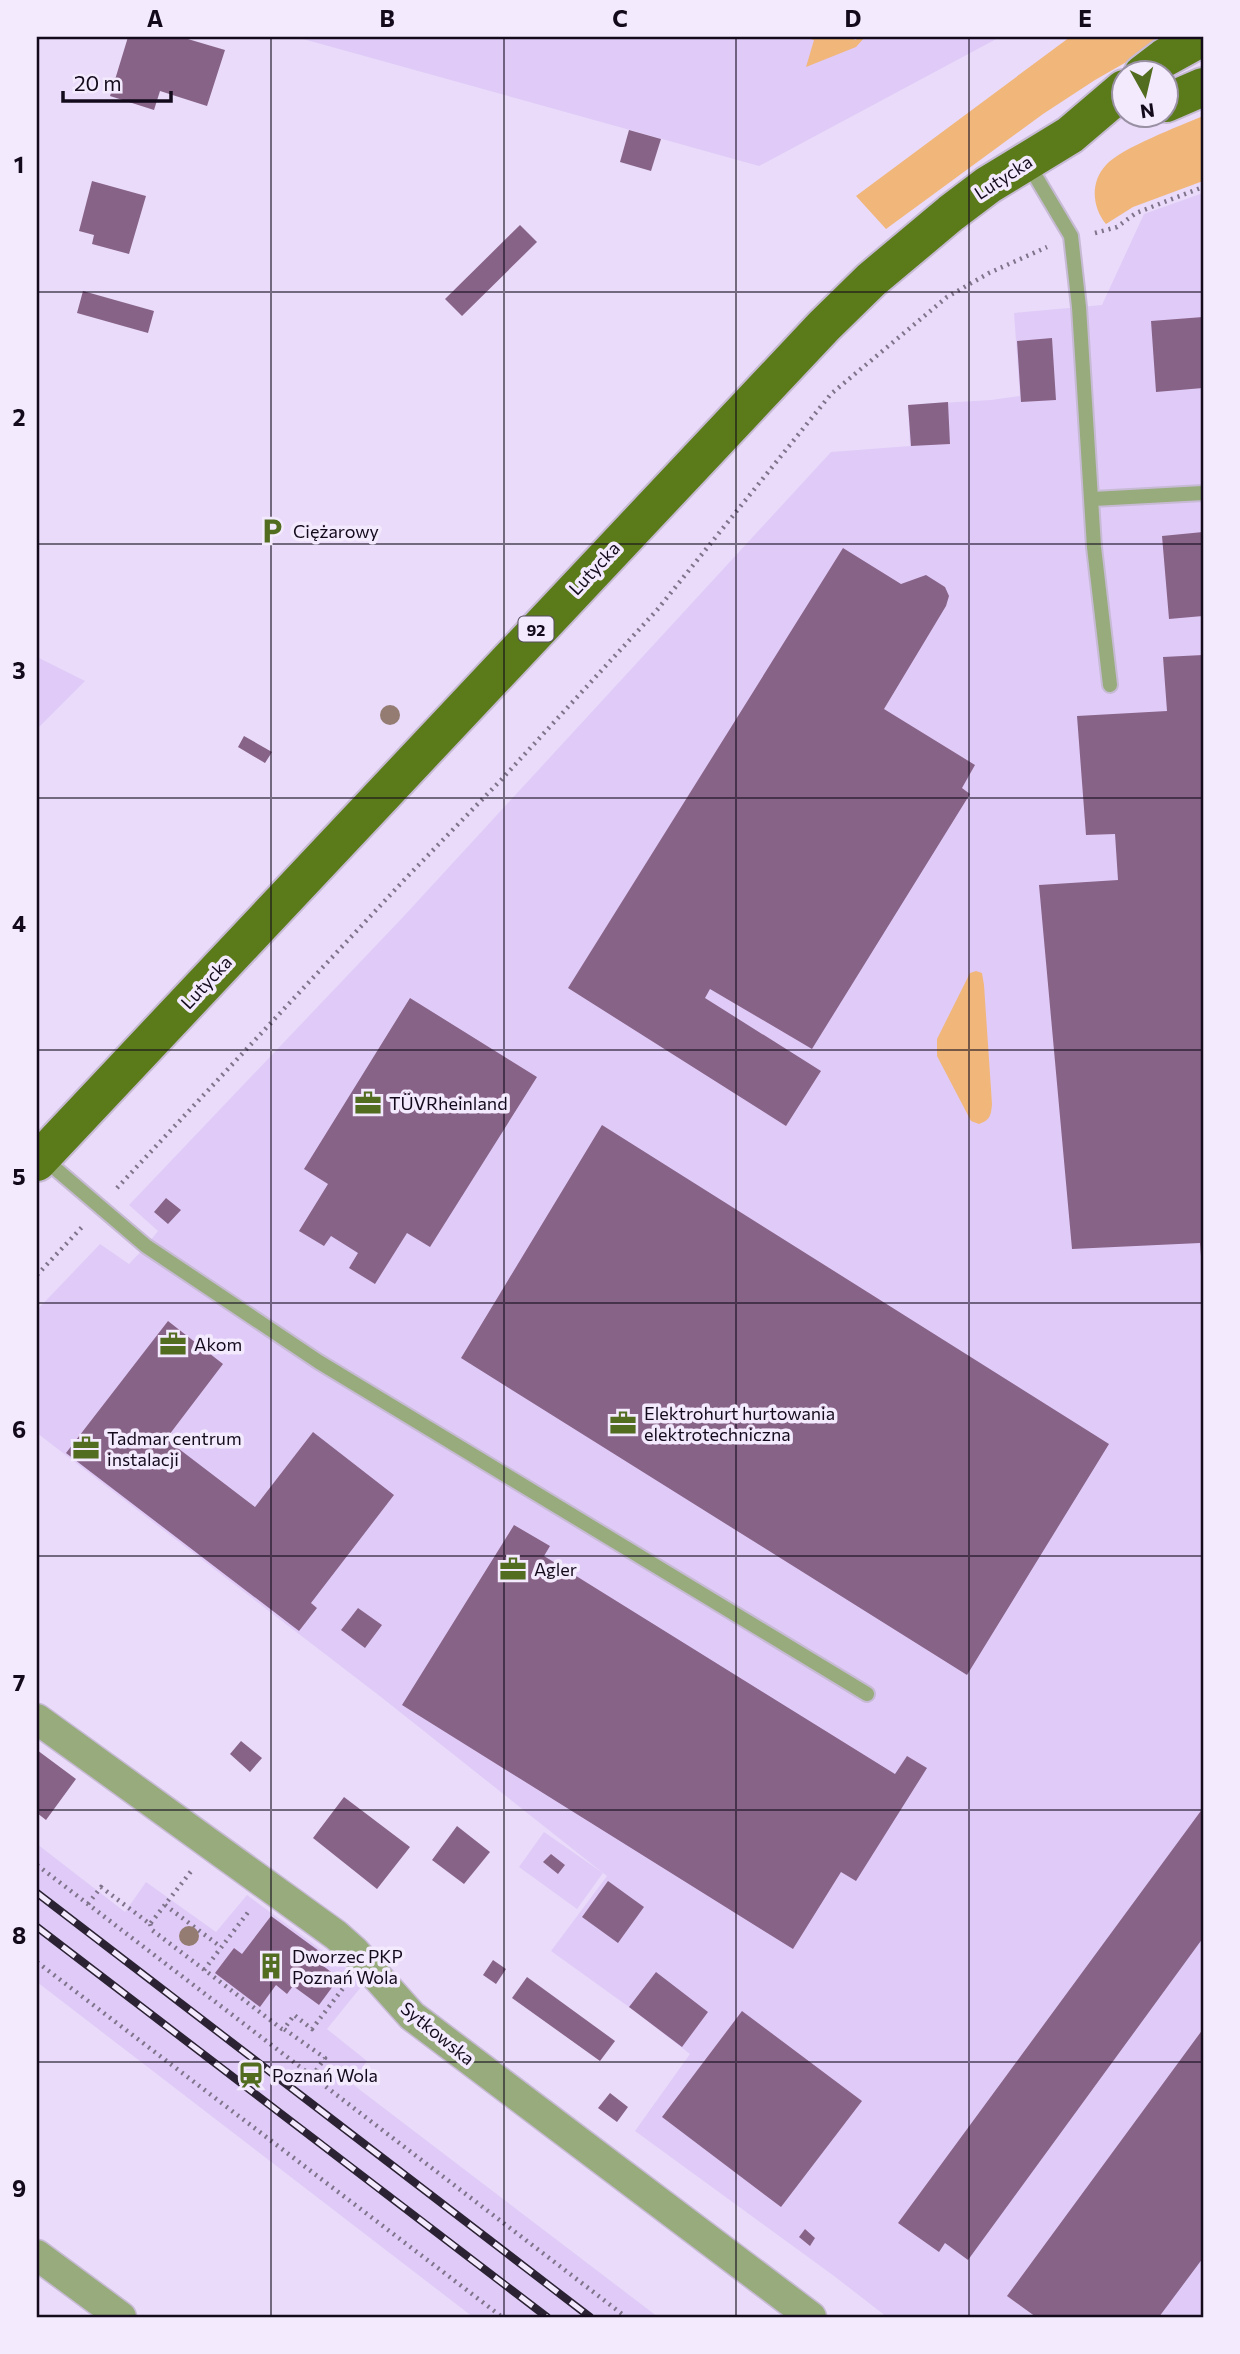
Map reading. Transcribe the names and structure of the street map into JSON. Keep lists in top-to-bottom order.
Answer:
{
  "streets": {
    "main road": ["Lutycka", "92"],
    "street": ["Sytkowska"]
  },
  "places": {
    "parking": ["Ciężarowy"],
    "office": [
      "TÜVRheinland",
      "Akom",
      "Elektrohurt hurtowania elektrotechniczna",
      "Tadmar centrum instalacji",
      "Agler"
    ],
    "building": ["Dworzec PKP Poznań Wola"],
    "station": ["Poznań Wola"]
  },
  "scale_bar": "20 m",
  "north": "bottom",
  "grid": {
    "columns": [
      "A",
      "B",
      "C",
      "D",
      "E"
    ],
    "rows": [
      "1",
      "2",
      "3",
      "4",
      "5",
      "6",
      "7",
      "8",
      "9"
    ]
  }
}
